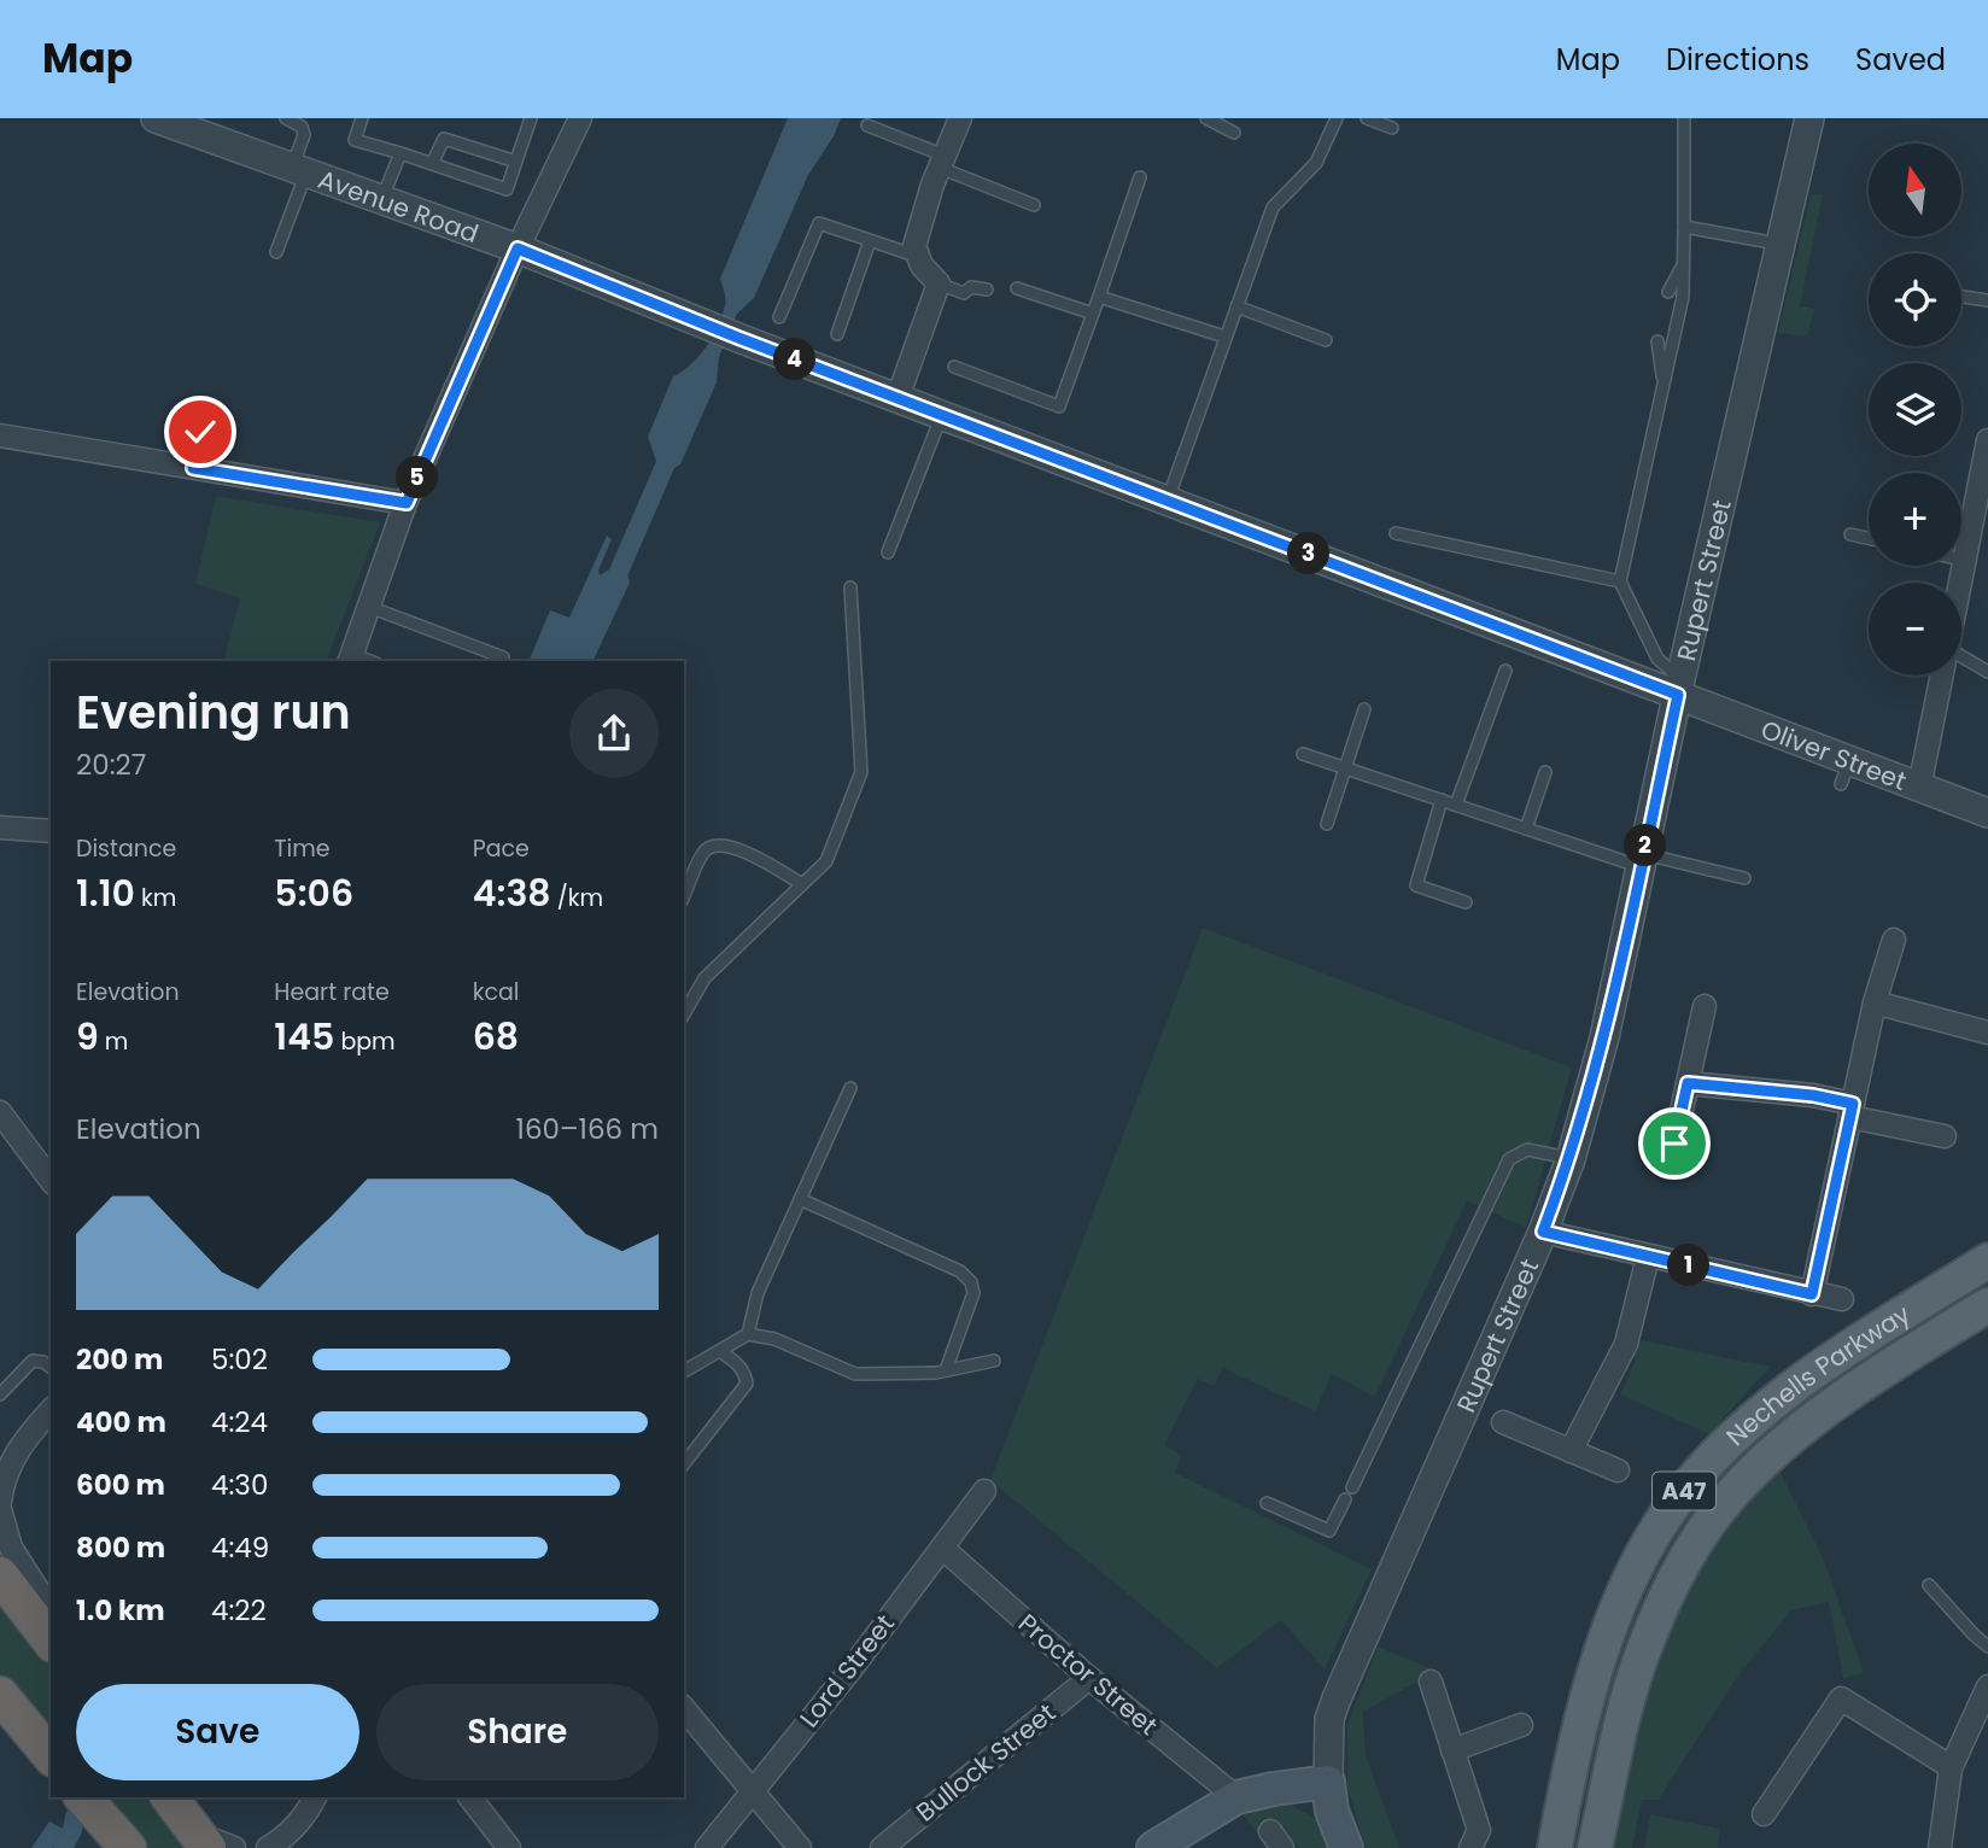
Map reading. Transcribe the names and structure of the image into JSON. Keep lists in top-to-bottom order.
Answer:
{
  "streets": {
    "main road": ["Rupert Street", "Nechells Parkway", "A47"],
    "street": [
      "Avenue Road",
      "Oliver Street",
      "Lord Street",
      "Proctor Street",
      "Bullock Street"
    ]
  },
  "crossings": [
    ["Avenue Road", "Rupert Street"],
    ["Avenue Road", "Oliver Street"],
    ["Rupert Street", "Oliver Street"],
    ["Lord Street", "Proctor Street"],
    ["Proctor Street", "Bullock Street"]
  ],
  "north": "top",
  "page": {
    "header": "Map",
    "nav": ["Map", "Directions", "Saved"],
    "map_buttons": ["+", "−"],
    "pins": [
      "4",
      "5",
      "3",
      "2",
      "1"
    ],
    "heading": ["Evening run", "20:27"],
    "stats": [
      ["Distance", "1.10 km"],
      ["Time", "5:06"],
      ["Pace", "4:38 /km"],
      ["Elevation", "9 m"],
      ["Heart rate", "145 bpm"],
      ["kcal", "68"]
    ],
    "chart": ["Elevation", "160–166 m"],
    "list": [
      {
        "name": "200 m",
        "note": "5:02"
      },
      {
        "name": "400 m",
        "note": "4:24"
      },
      {
        "name": "600 m",
        "note": "4:30"
      },
      {
        "name": "800 m",
        "note": "4:49"
      },
      {
        "name": "1.0 km",
        "note": "4:22"
      }
    ],
    "buttons": ["Save", "Share"]
  }
}
